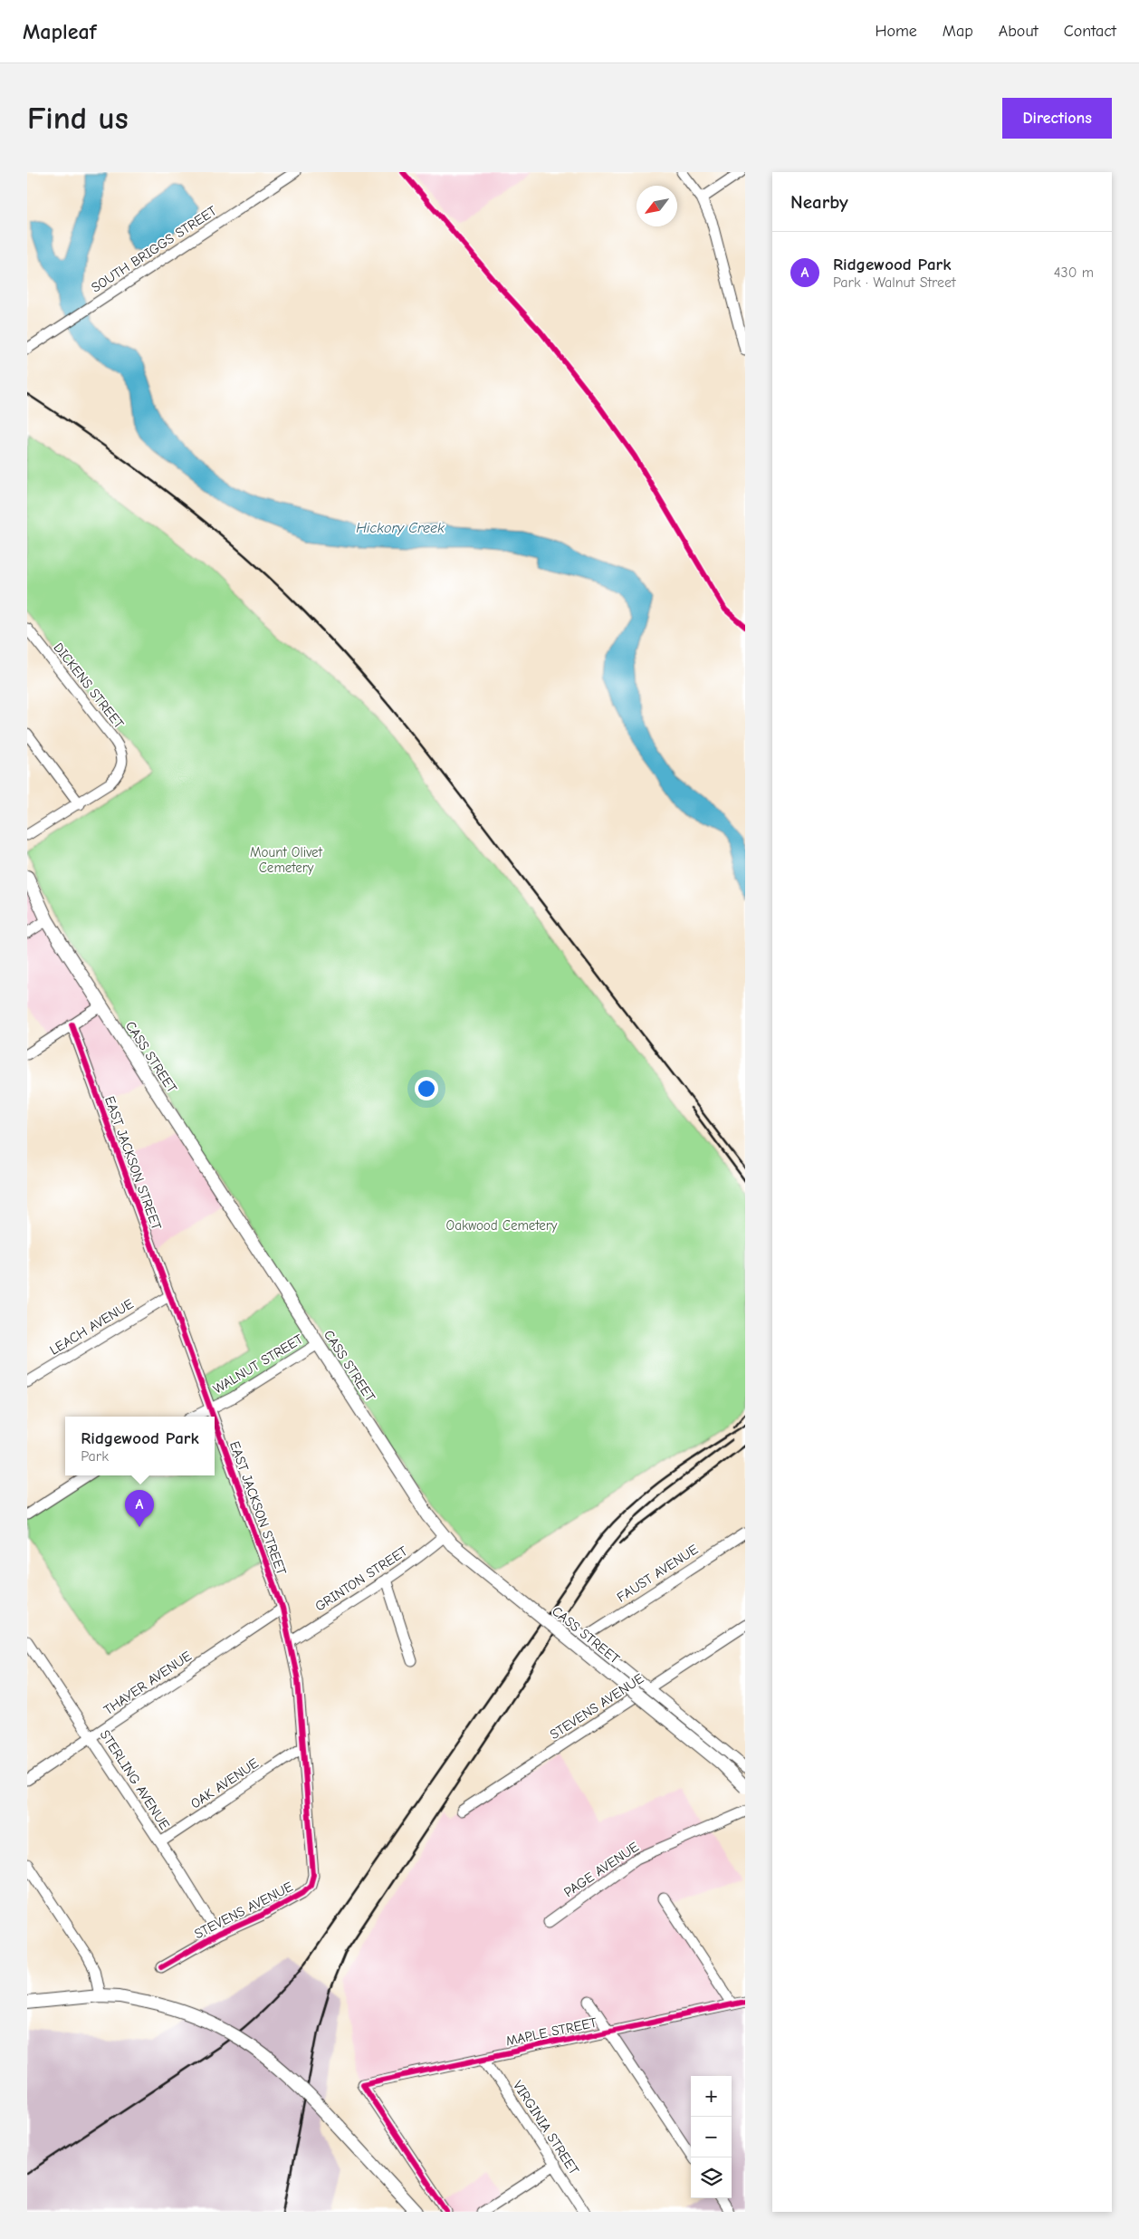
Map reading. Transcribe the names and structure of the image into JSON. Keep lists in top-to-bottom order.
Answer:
{
  "streets": {
    "main road": ["CASS STREET"],
    "street": [
      "SOUTH BRIGGS STREET",
      "DICKENS STREET",
      "EAST JACKSON STREET",
      "LEACH AVENUE",
      "WALNUT STREET",
      "FAUST AVENUE",
      "GRINTON STREET",
      "THAYER AVENUE",
      "STEVENS AVENUE",
      "STERLING AVENUE",
      "OAK AVENUE",
      "PAGE AVENUE",
      "MAPLE STREET",
      "VIRGINIA STREET"
    ]
  },
  "crossings": [
    ["CASS STREET", "WALNUT STREET"],
    ["CASS STREET", "GRINTON STREET"],
    ["EAST JACKSON STREET", "LEACH AVENUE"],
    ["EAST JACKSON STREET", "WALNUT STREET"],
    ["EAST JACKSON STREET", "GRINTON STREET"],
    ["EAST JACKSON STREET", "THAYER AVENUE"],
    ["EAST JACKSON STREET", "STEVENS AVENUE"],
    ["EAST JACKSON STREET", "OAK AVENUE"],
    ["THAYER AVENUE", "STERLING AVENUE"],
    ["STEVENS AVENUE", "STERLING AVENUE"],
    ["STERLING AVENUE", "OAK AVENUE"],
    ["MAPLE STREET", "VIRGINIA STREET"]
  ],
  "water": ["Hickory Creek"],
  "parks": ["Mount Olivet Cemetery", "Oakwood Cemetery"],
  "north": "bottom left",
  "page": {
    "header": "Mapleaf",
    "nav": [
      "Home",
      "Map",
      "About",
      "Contact"
    ],
    "buttons": "Directions",
    "title": "Find us",
    "heading": "Nearby",
    "list": [
      {
        "mark": "A",
        "name": "Ridgewood Park",
        "note": "Park · Walnut Street",
        "value": "430 m"
      }
    ],
    "popup": ["Ridgewood Park", "Park"],
    "pins": "A",
    "map_buttons": ["+", "−"]
  }
}
